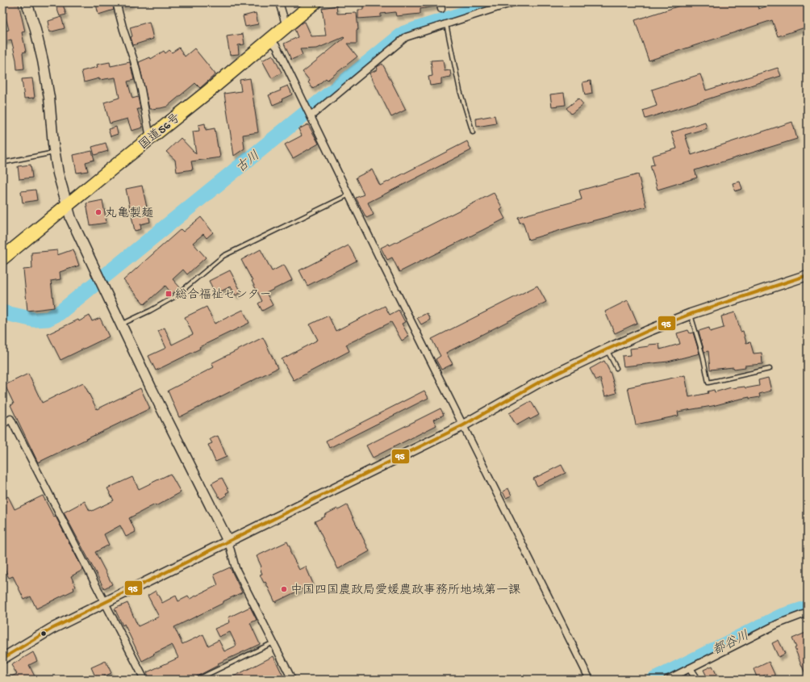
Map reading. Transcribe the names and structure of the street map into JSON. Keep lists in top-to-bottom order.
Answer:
{
  "streets": {
    "highway": ["国道56号"]
  },
  "water": ["古川", "都谷川"],
  "places": {
    "other": ["丸亀製麺", "中国四国農政局愛媛農政事務所地域第一課"],
    "transit": ["総合福祉センター"]
  },
  "lines": ["transit line 95"]
}
